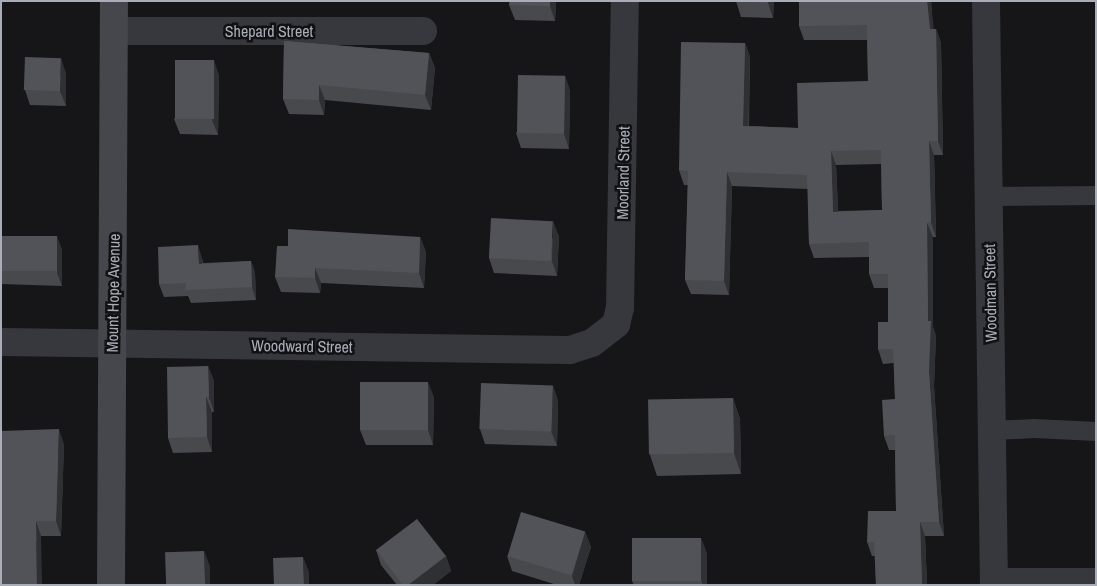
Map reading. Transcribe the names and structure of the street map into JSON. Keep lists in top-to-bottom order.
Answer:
{
  "streets": {
    "main road": ["Mount Hope Avenue"],
    "street": [
      "Shepard Street",
      "Moorland Street",
      "Woodman Street",
      "Woodward Street"
    ]
  },
  "crossings": [
    ["Shepard Street", "Mount Hope Avenue"],
    ["Moorland Street", "Woodward Street"],
    ["Mount Hope Avenue", "Woodward Street"]
  ]
}
